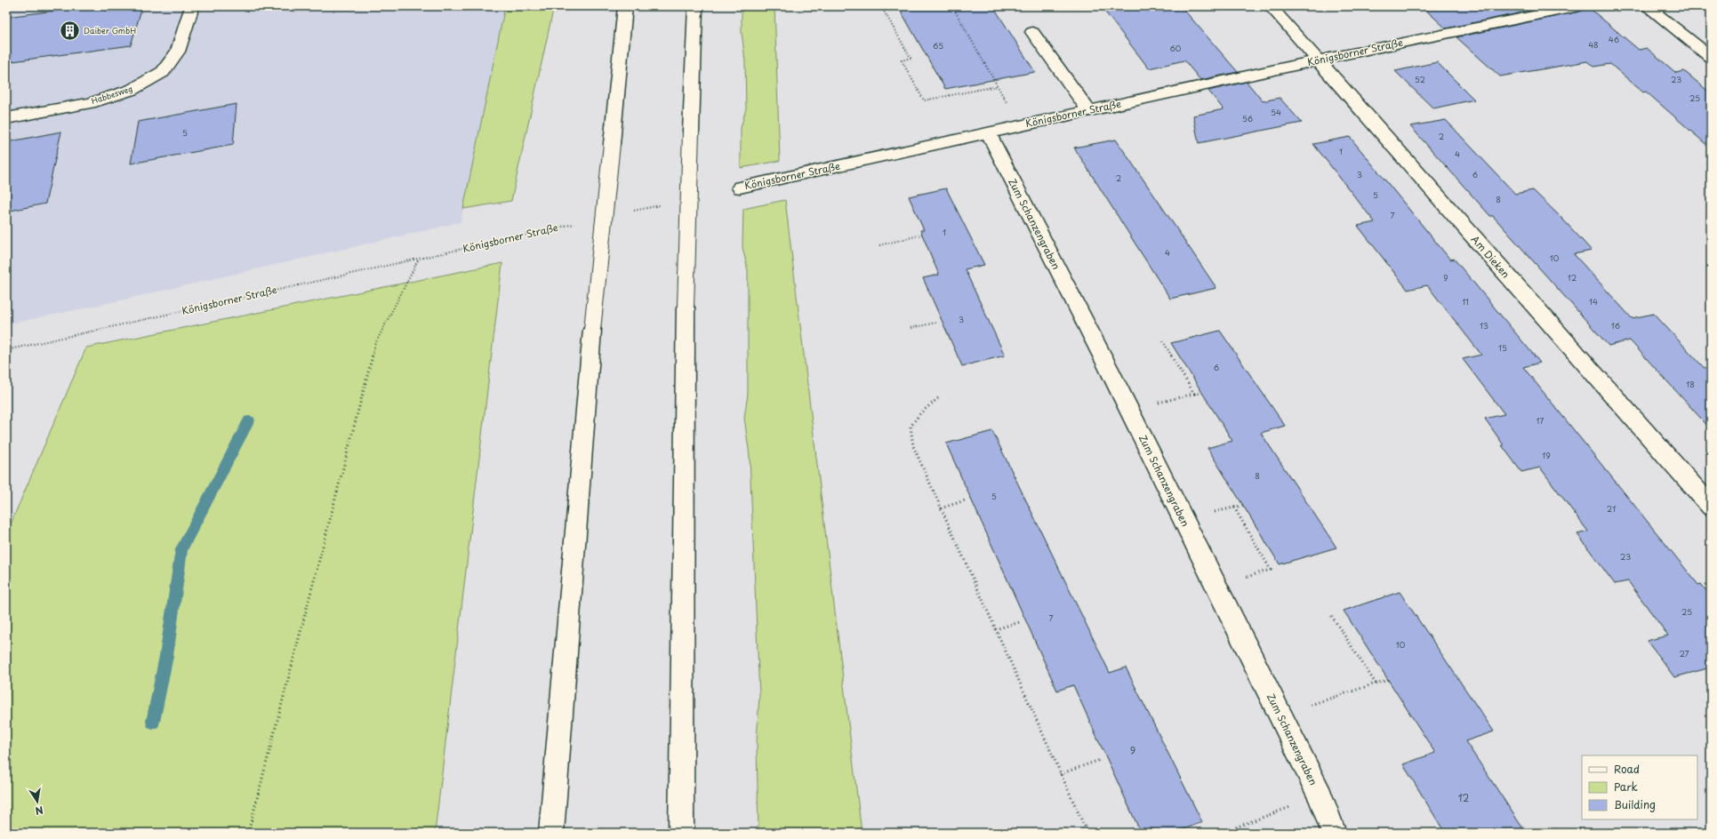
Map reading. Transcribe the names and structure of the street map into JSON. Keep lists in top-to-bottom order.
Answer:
{
  "streets": {
    "main road": [
      "Königsborner Straße",
      "Habbesweg",
      "Zum Schanzengraben",
      "Am Dieken"
    ]
  },
  "crossings": [
    ["Königsborner Straße", "Zum Schanzengraben"],
    ["Königsborner Straße", "Am Dieken"]
  ],
  "places": {
    "building": ["Daiber GmbH"]
  },
  "house_numbers": [
    "46",
    "48",
    "65",
    "60",
    "52",
    "23",
    "25",
    "54",
    "56",
    "5",
    "2",
    "1",
    "4",
    "3",
    "6",
    "2",
    "5",
    "8",
    "7",
    "1",
    "4",
    "10",
    "9",
    "12",
    "11",
    "14",
    "3",
    "13",
    "16",
    "15",
    "6",
    "18",
    "17",
    "19",
    "8",
    "5",
    "21",
    "23",
    "25",
    "7",
    "10",
    "27",
    "9",
    "12"
  ],
  "legend": ["Road", "Park", "Building"],
  "north": "bottom"
}
